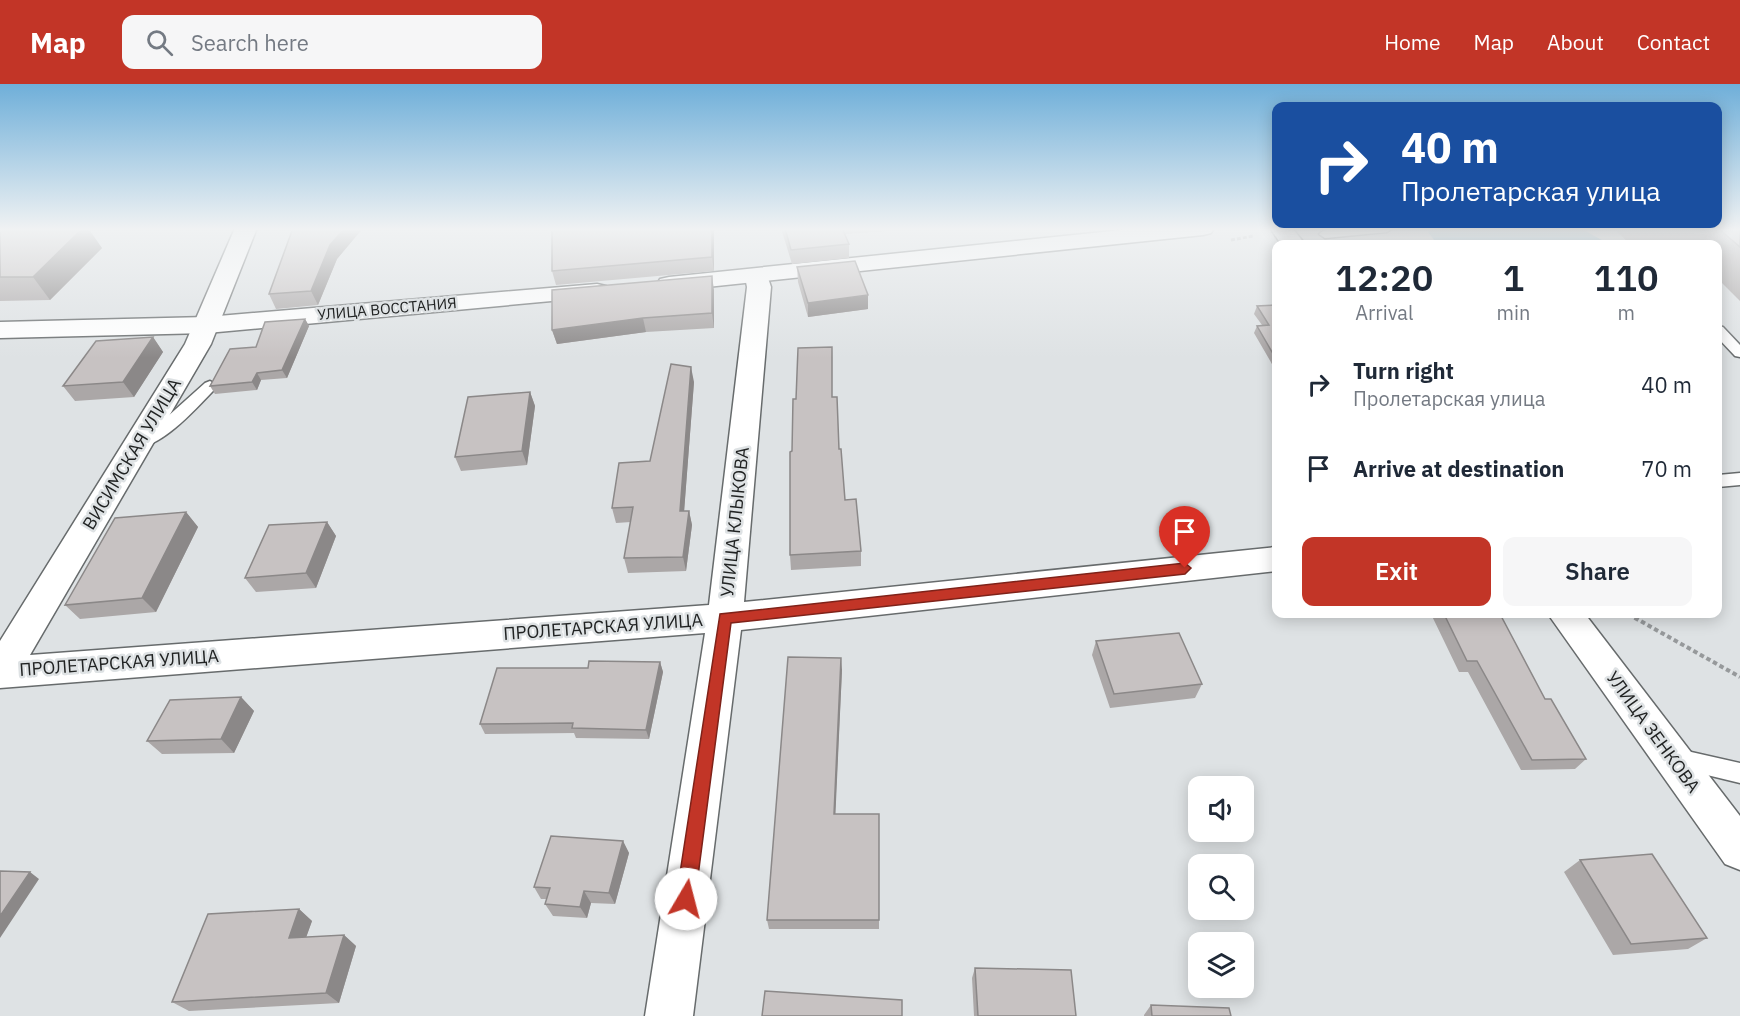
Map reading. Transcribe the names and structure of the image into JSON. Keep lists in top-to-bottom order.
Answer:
{
  "streets": {
    "street": [
      "УЛИЦА ВОССТАНИЯ",
      "ВИСИМСКАЯ УЛИЦА",
      "УЛИЦА КЛЫКОВА",
      "ПРОЛЕТАРСКАЯ УЛИЦА",
      "УЛИЦА ЗЕНКОВА"
    ]
  },
  "crossings": [
    ["УЛИЦА ВОССТАНИЯ", "ВИСИМСКАЯ УЛИЦА"],
    ["ВИСИМСКАЯ УЛИЦА", "ПРОЛЕТАРСКАЯ УЛИЦА"],
    ["УЛИЦА КЛЫКОВА", "ПРОЛЕТАРСКАЯ УЛИЦА"]
  ],
  "page": {
    "header": "Map",
    "search": "Search here",
    "nav": [
      "Home",
      "Map",
      "About",
      "Contact"
    ],
    "turn": ["40 m", "Пролетарская улица"],
    "eta": [
      "12:20",
      "Arrival",
      "1",
      "min",
      "110",
      "m"
    ],
    "list": [
      {
        "name": "Turn right",
        "note": "Пролетарская улица",
        "value": "40 m"
      },
      {
        "name": "Arrive at destination",
        "value": "70 m"
      }
    ],
    "buttons": ["Exit", "Share"]
  }
}
